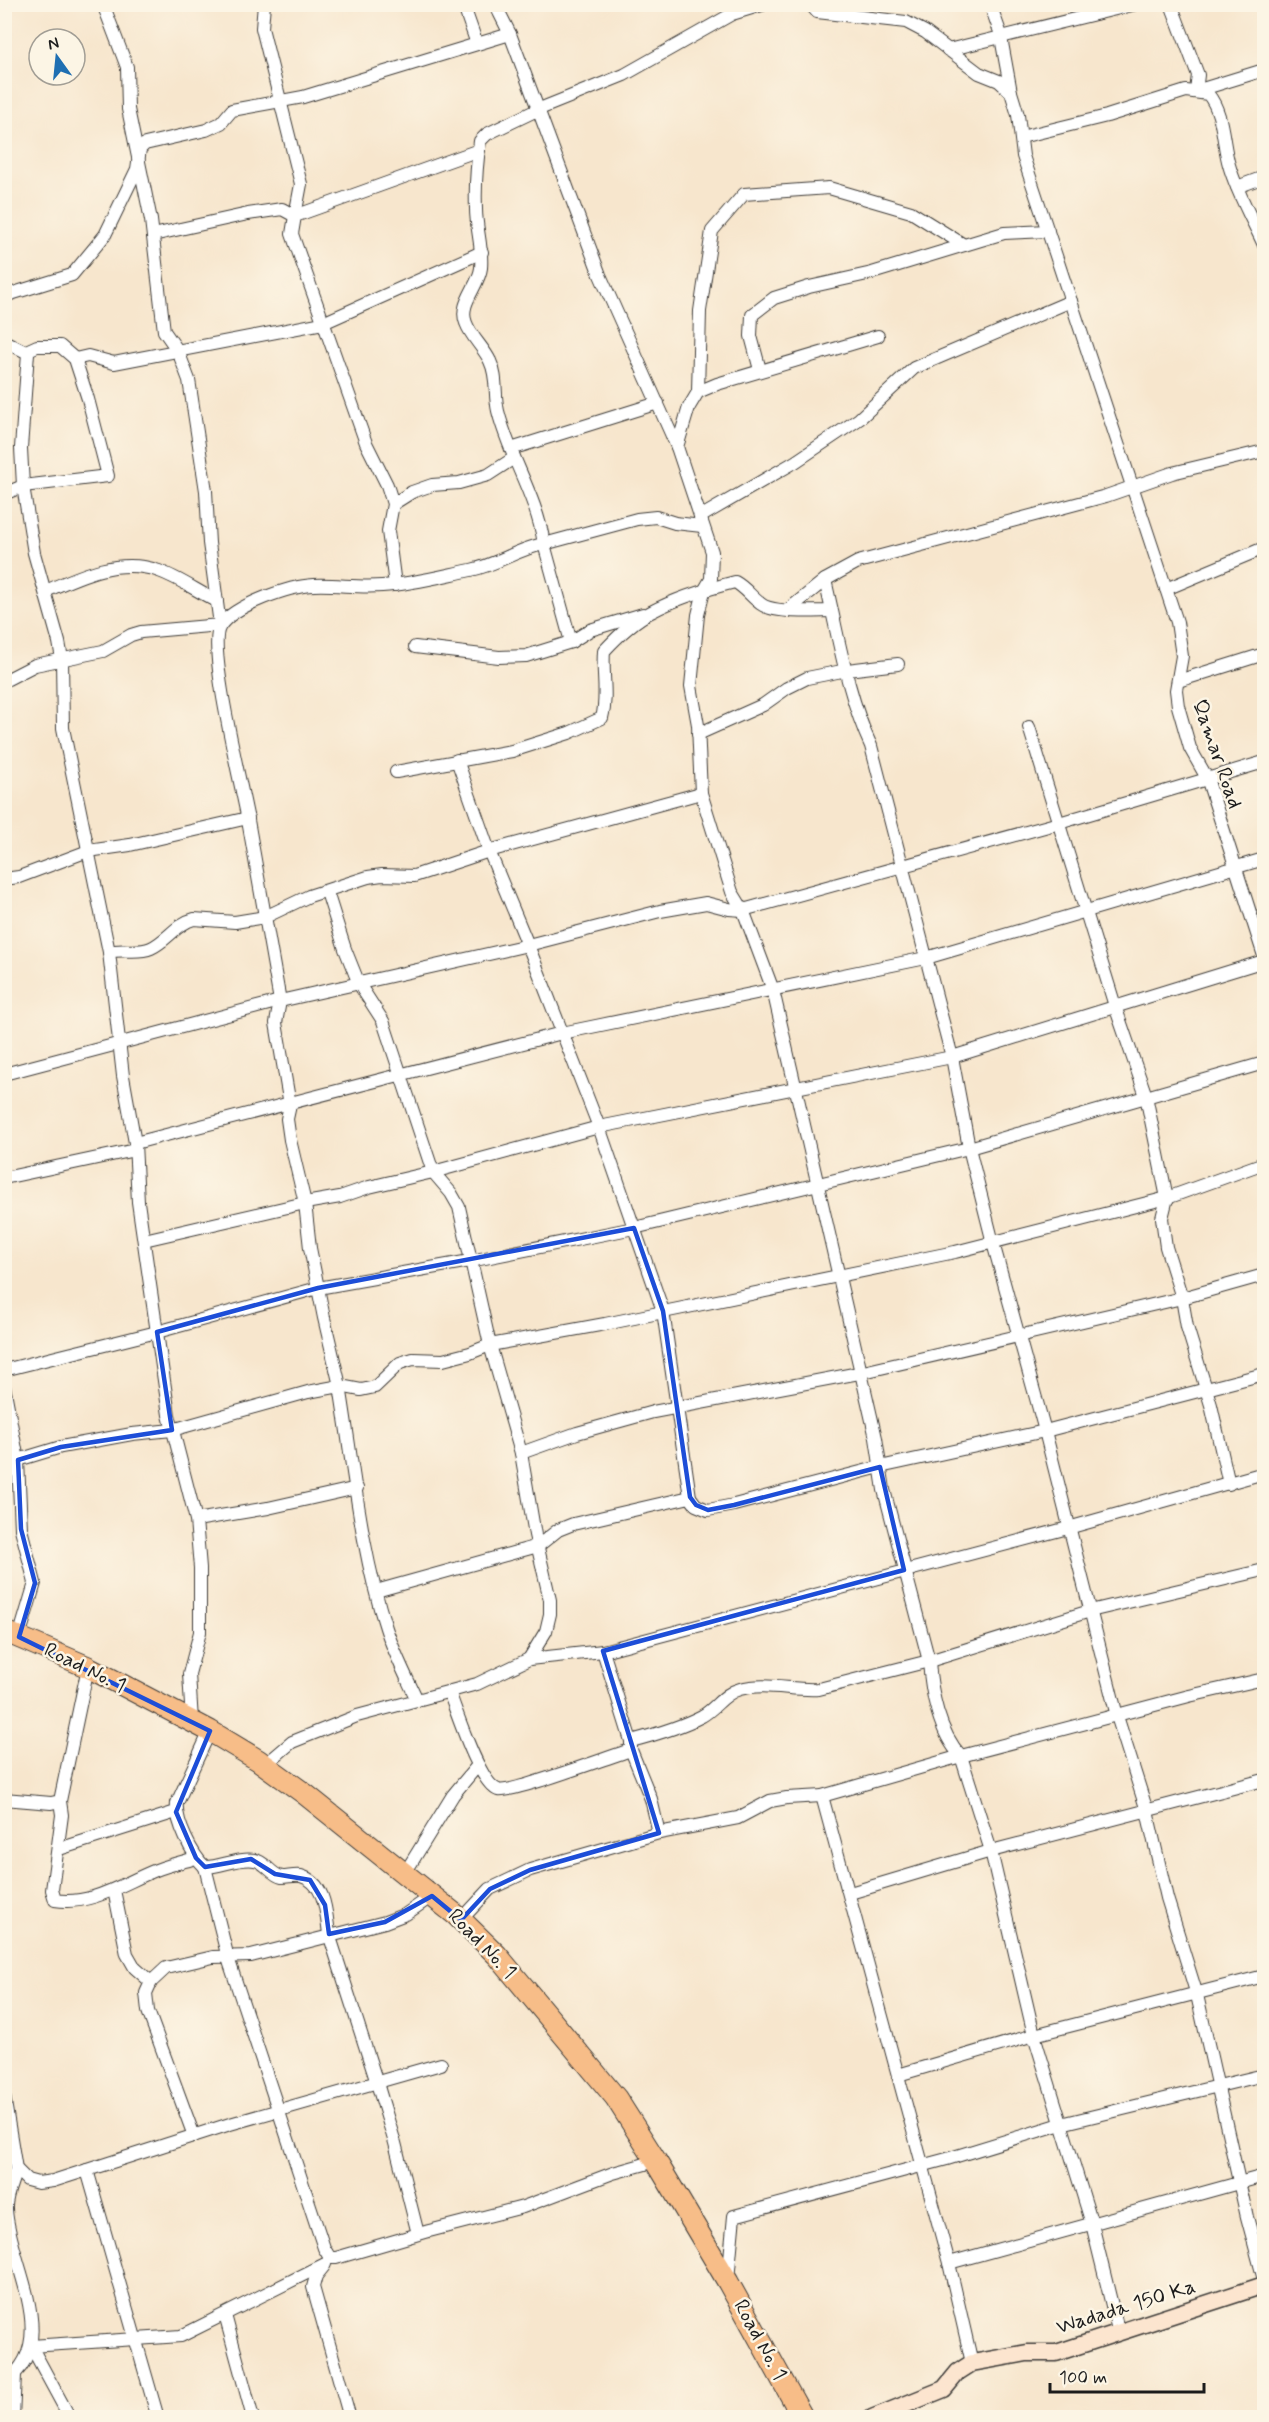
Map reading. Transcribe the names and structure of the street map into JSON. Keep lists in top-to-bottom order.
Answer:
{
  "streets": {
    "highway": ["Road No. 1"],
    "street": ["Qamar Road", "Wadada 150 Ka"]
  },
  "scale_bar": "100 m",
  "north": "top"
}
